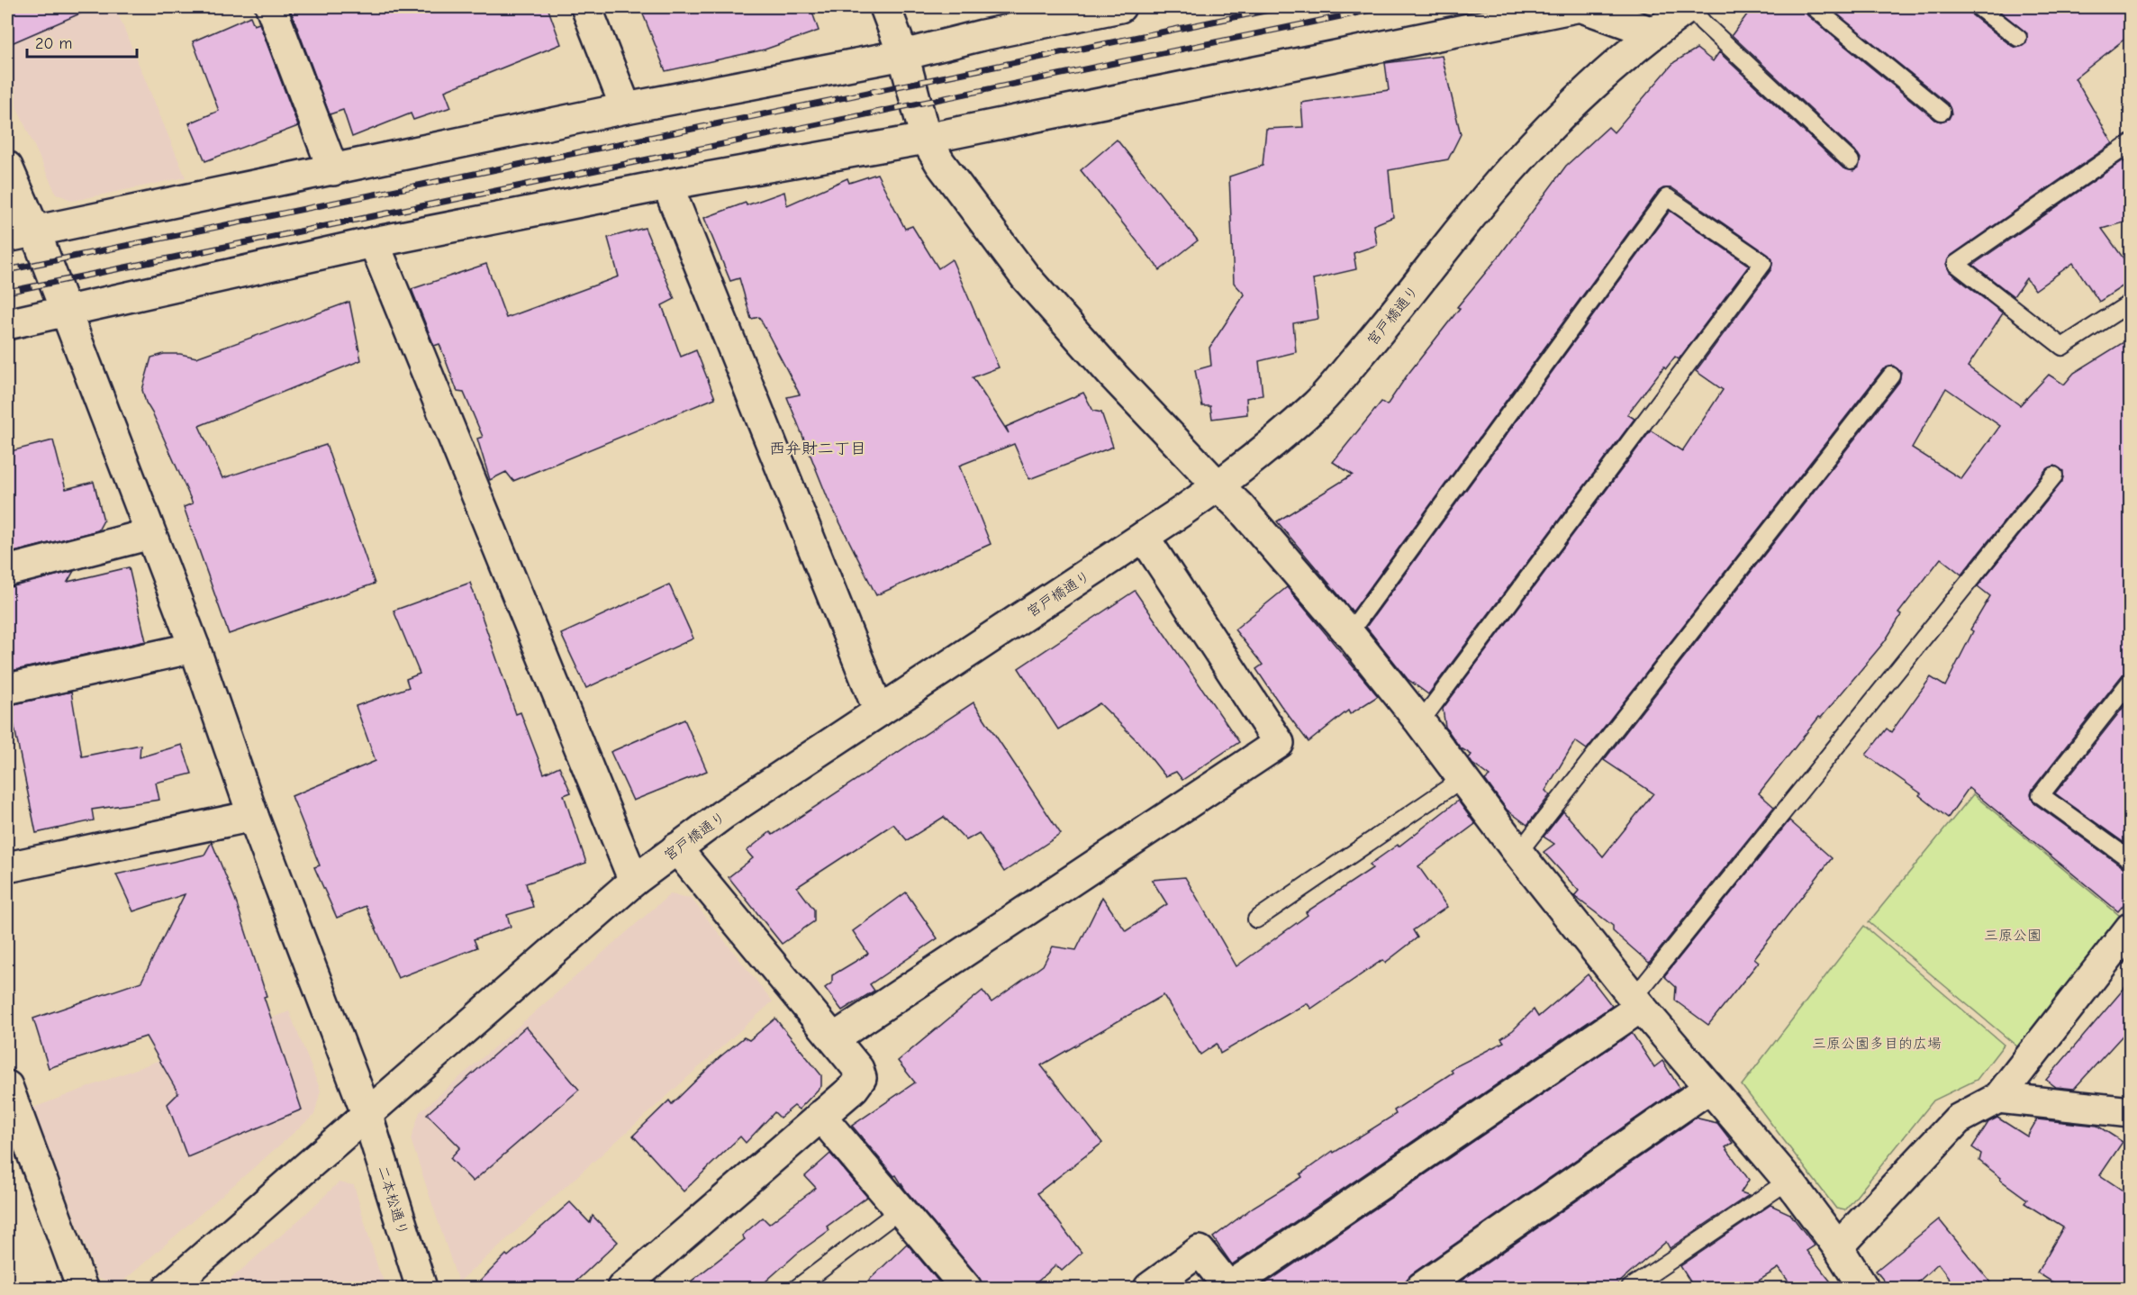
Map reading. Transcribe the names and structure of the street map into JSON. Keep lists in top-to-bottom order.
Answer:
{
  "streets": {
    "street": ["宮戸橋通り", "二本松通り"]
  },
  "crossings": [
    ["宮戸橋通り", "二本松通り"]
  ],
  "districts": ["西弁財二丁目"],
  "parks": ["三原公園", "三原公園多目的広場"],
  "scale_bar": "20 m"
}
